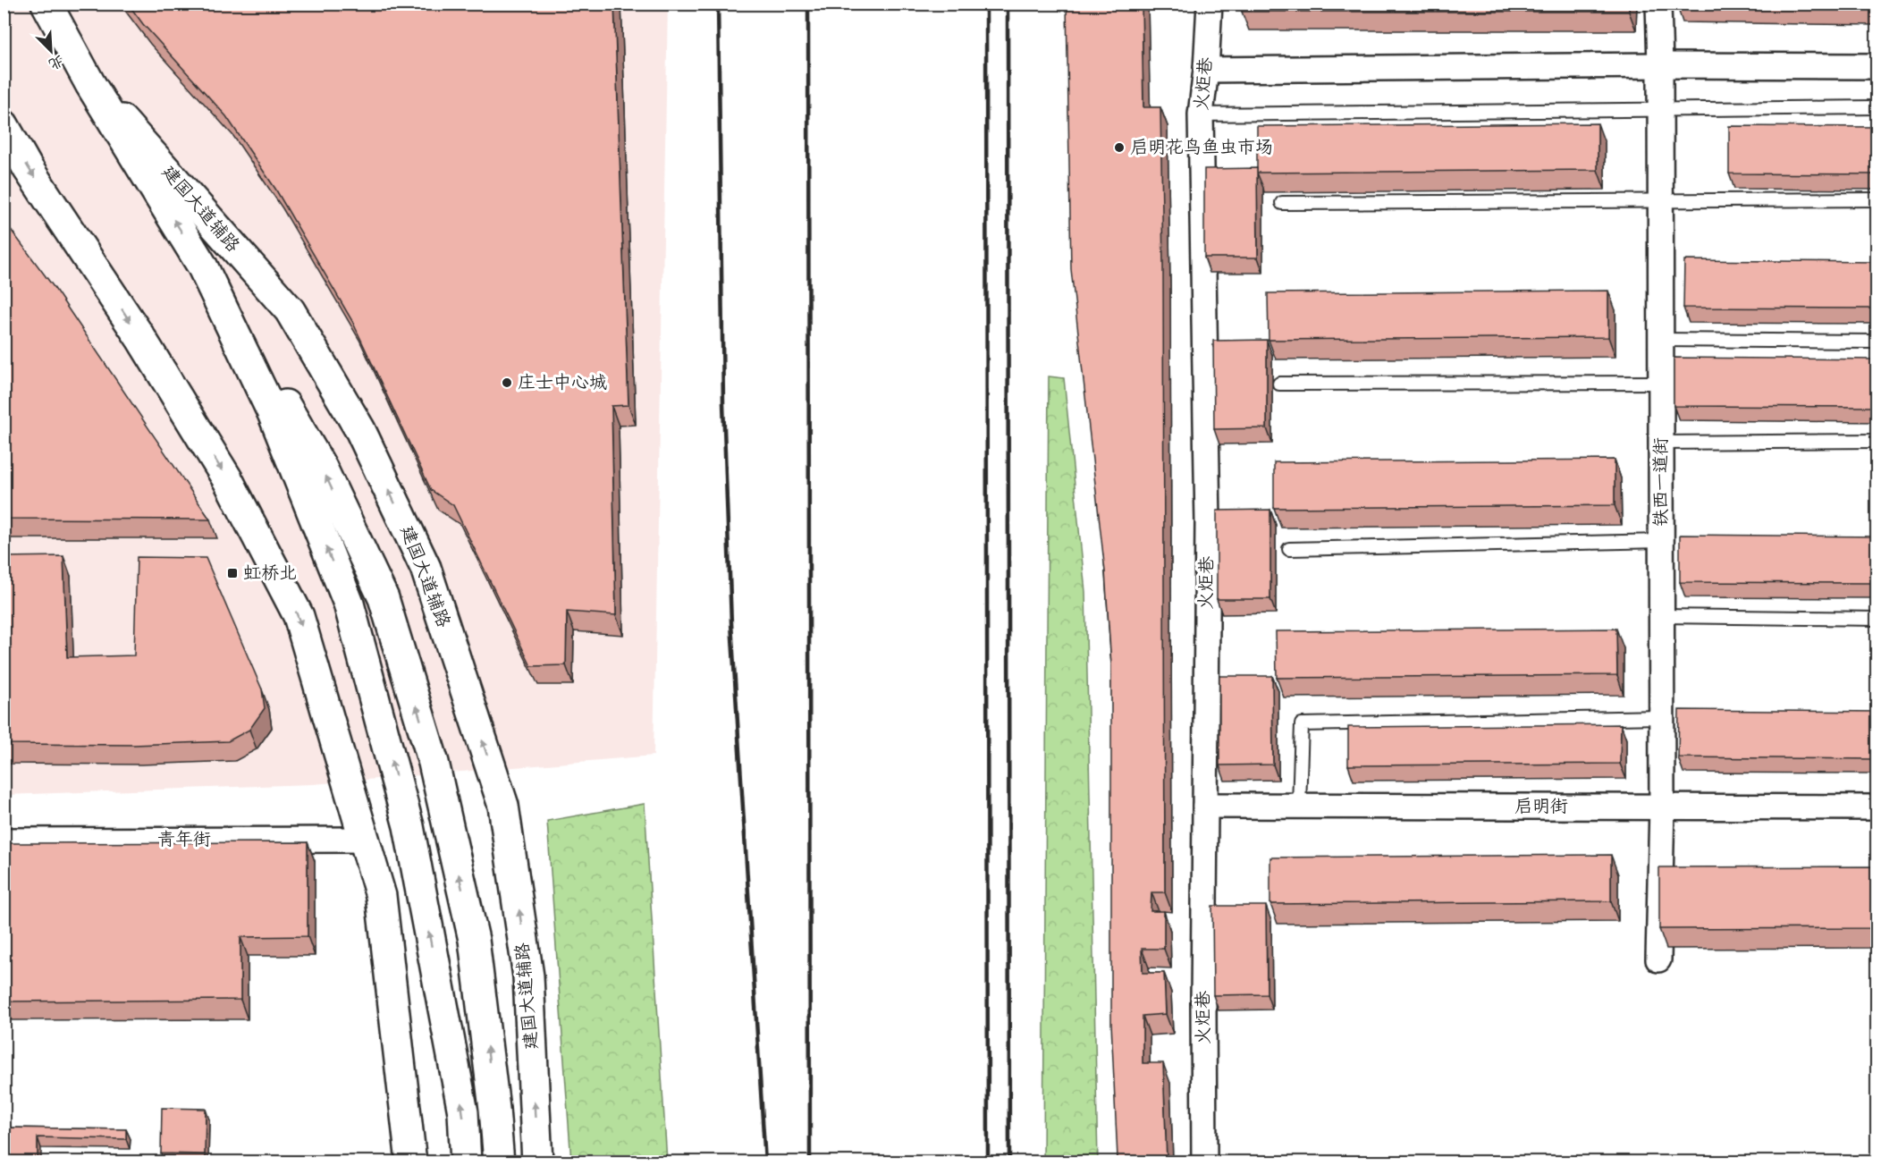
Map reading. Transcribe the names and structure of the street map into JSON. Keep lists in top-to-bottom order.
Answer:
{
  "streets": {
    "main road": ["建国大道辅路"],
    "street": [
      "火炬巷",
      "铁西一道街",
      "启明街",
      "青年街"
    ]
  },
  "crossings": [
    ["火炬巷", "启明街"],
    ["铁西一道街", "启明街"]
  ],
  "places": {
    "other": ["启明花鸟鱼虫市场", "庄士中心城"],
    "transit": ["虹桥北"]
  },
  "north": "bottom right"
}
